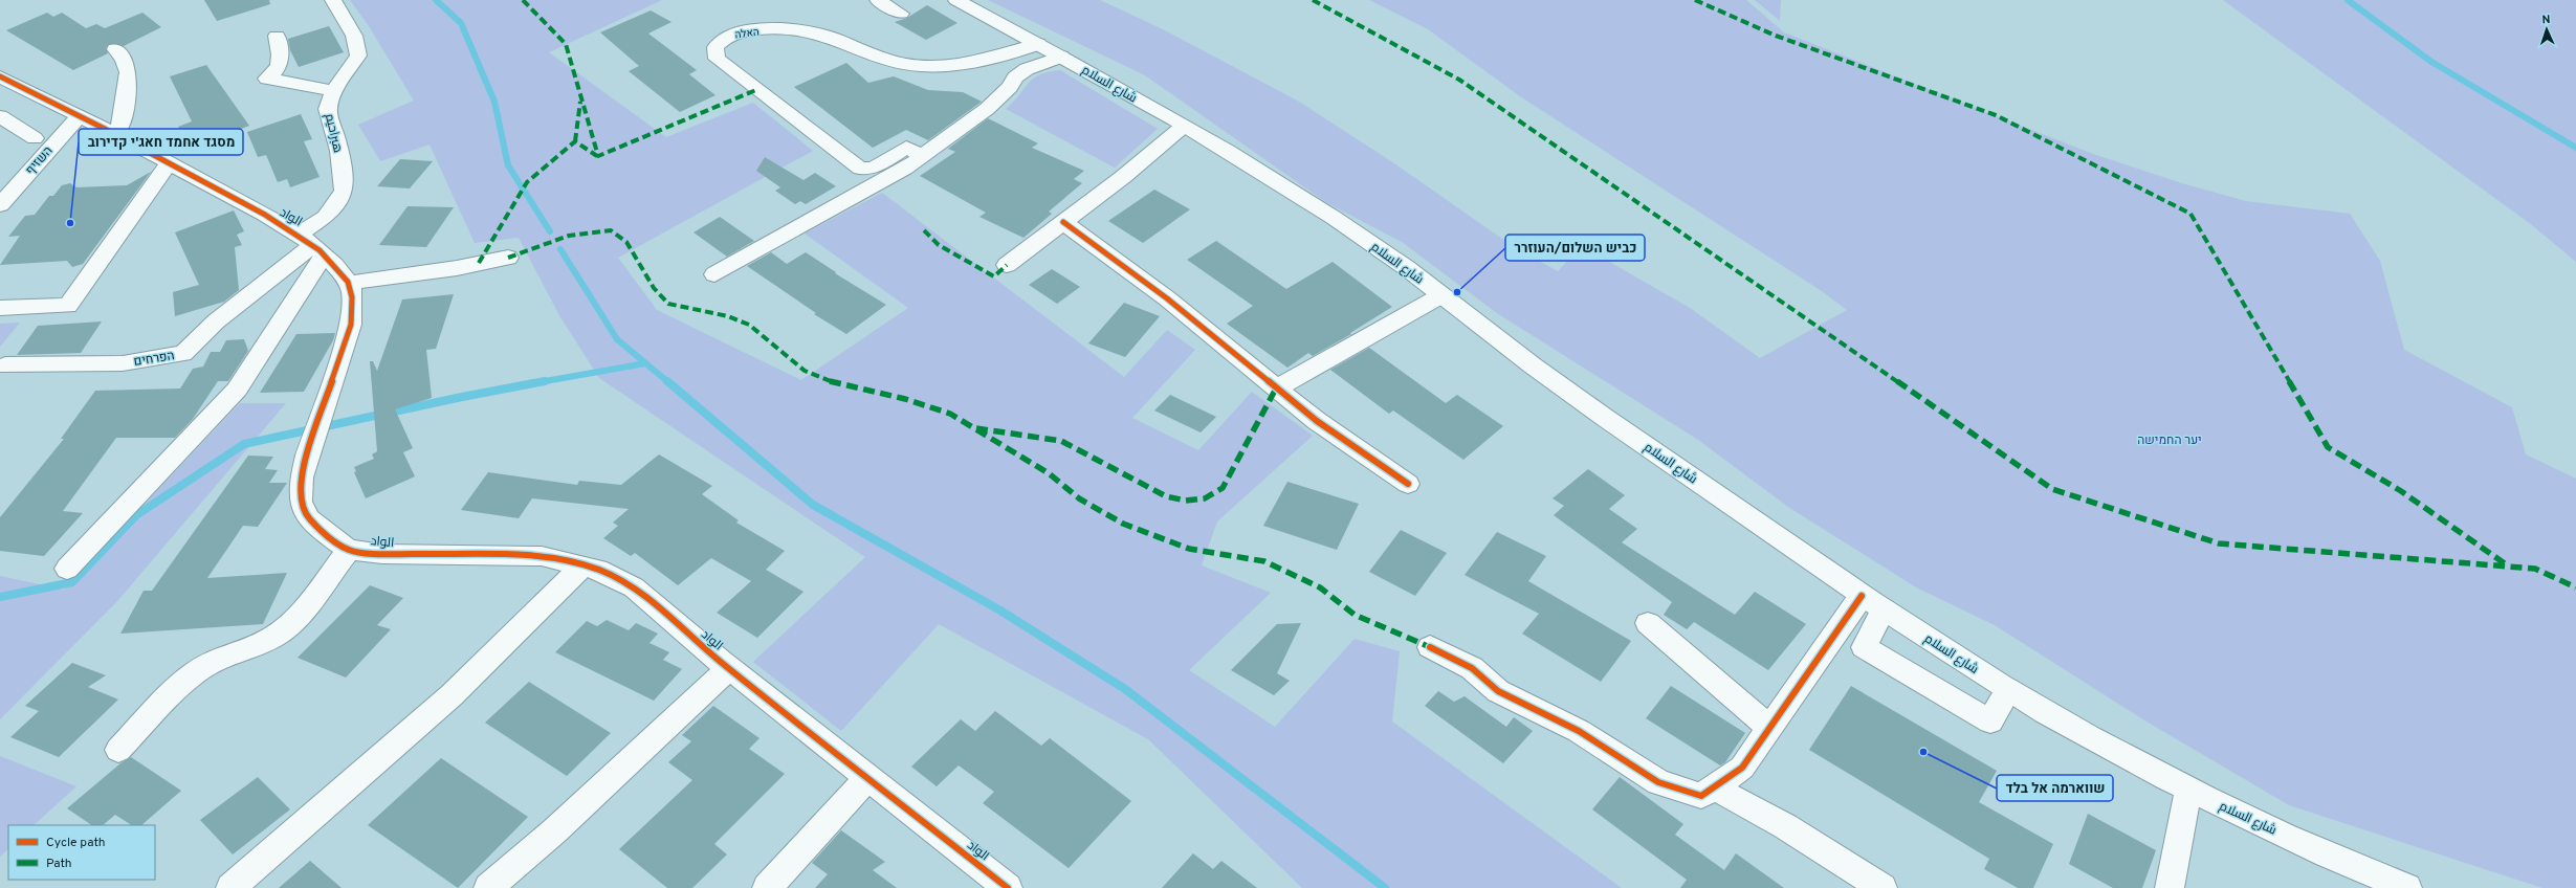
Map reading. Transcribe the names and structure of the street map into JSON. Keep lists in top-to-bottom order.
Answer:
{
  "streets": {
    "street": [
      "האלה",
      "شارع السلام",
      "هبراحيم",
      "השזיף",
      "الواد",
      "הפרחים"
    ]
  },
  "crossings": [
    ["האלה", "شارع السلام"],
    ["هبراحيم", "الواد"],
    ["هبراحيم", "הפרחים"],
    ["השזיף", "الواد"],
    ["الواد", "הפרחים"]
  ],
  "parks": ["יער החמישה"],
  "places": ["מסגד אחמד חאג'י קדירוב", "כביש השלום/העוזרר", "שווארמה אל בלד"],
  "legend": ["Cycle path", "Path"],
  "north": "top"
}
